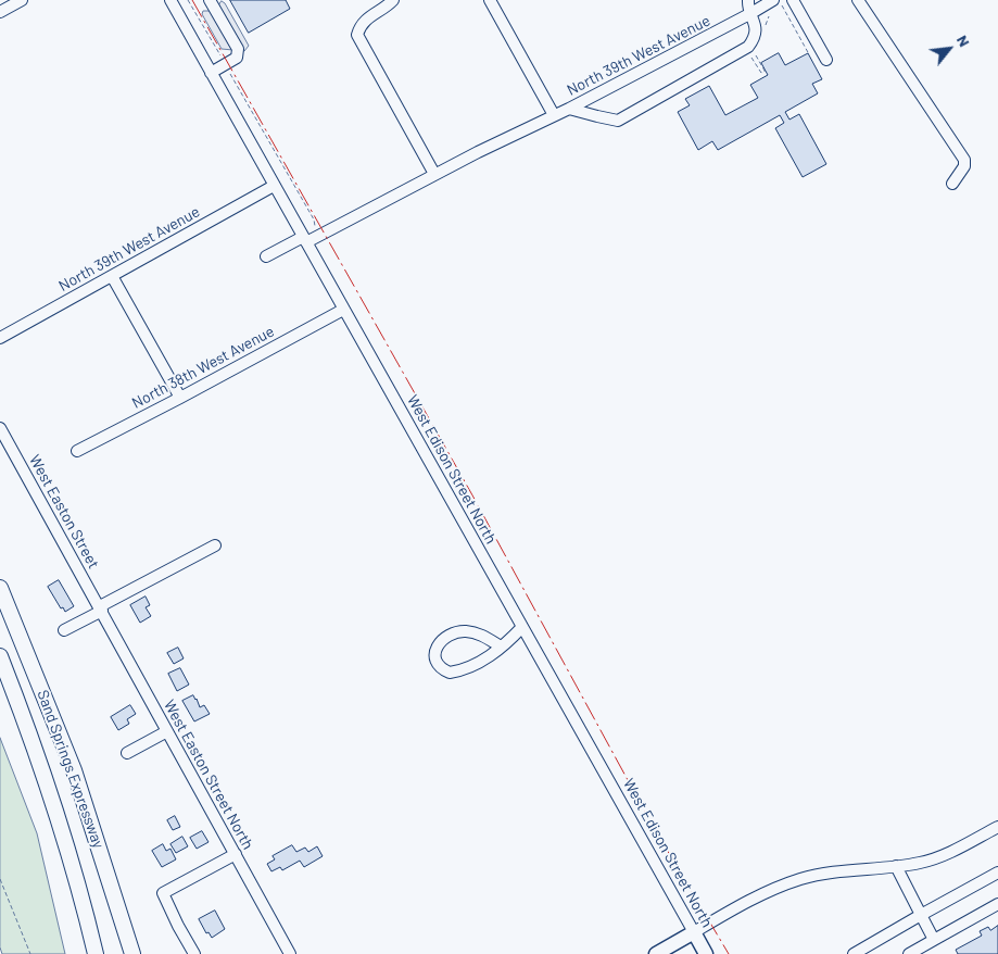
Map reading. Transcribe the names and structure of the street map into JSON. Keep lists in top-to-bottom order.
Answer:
{
  "streets": {
    "highway": ["Sand Springs Expressway"],
    "main road": ["West Edison Street North"],
    "street": [
      "North 39th West Avenue",
      "North 38th West Avenue",
      "West Easton Street",
      "West Easton Street North"
    ]
  },
  "crossings": [
    ["North 39th West Avenue", "West Edison Street North"],
    ["North 38th West Avenue", "West Edison Street North"],
    ["West Easton Street", "West Easton Street North"]
  ],
  "north": "top right"
}
